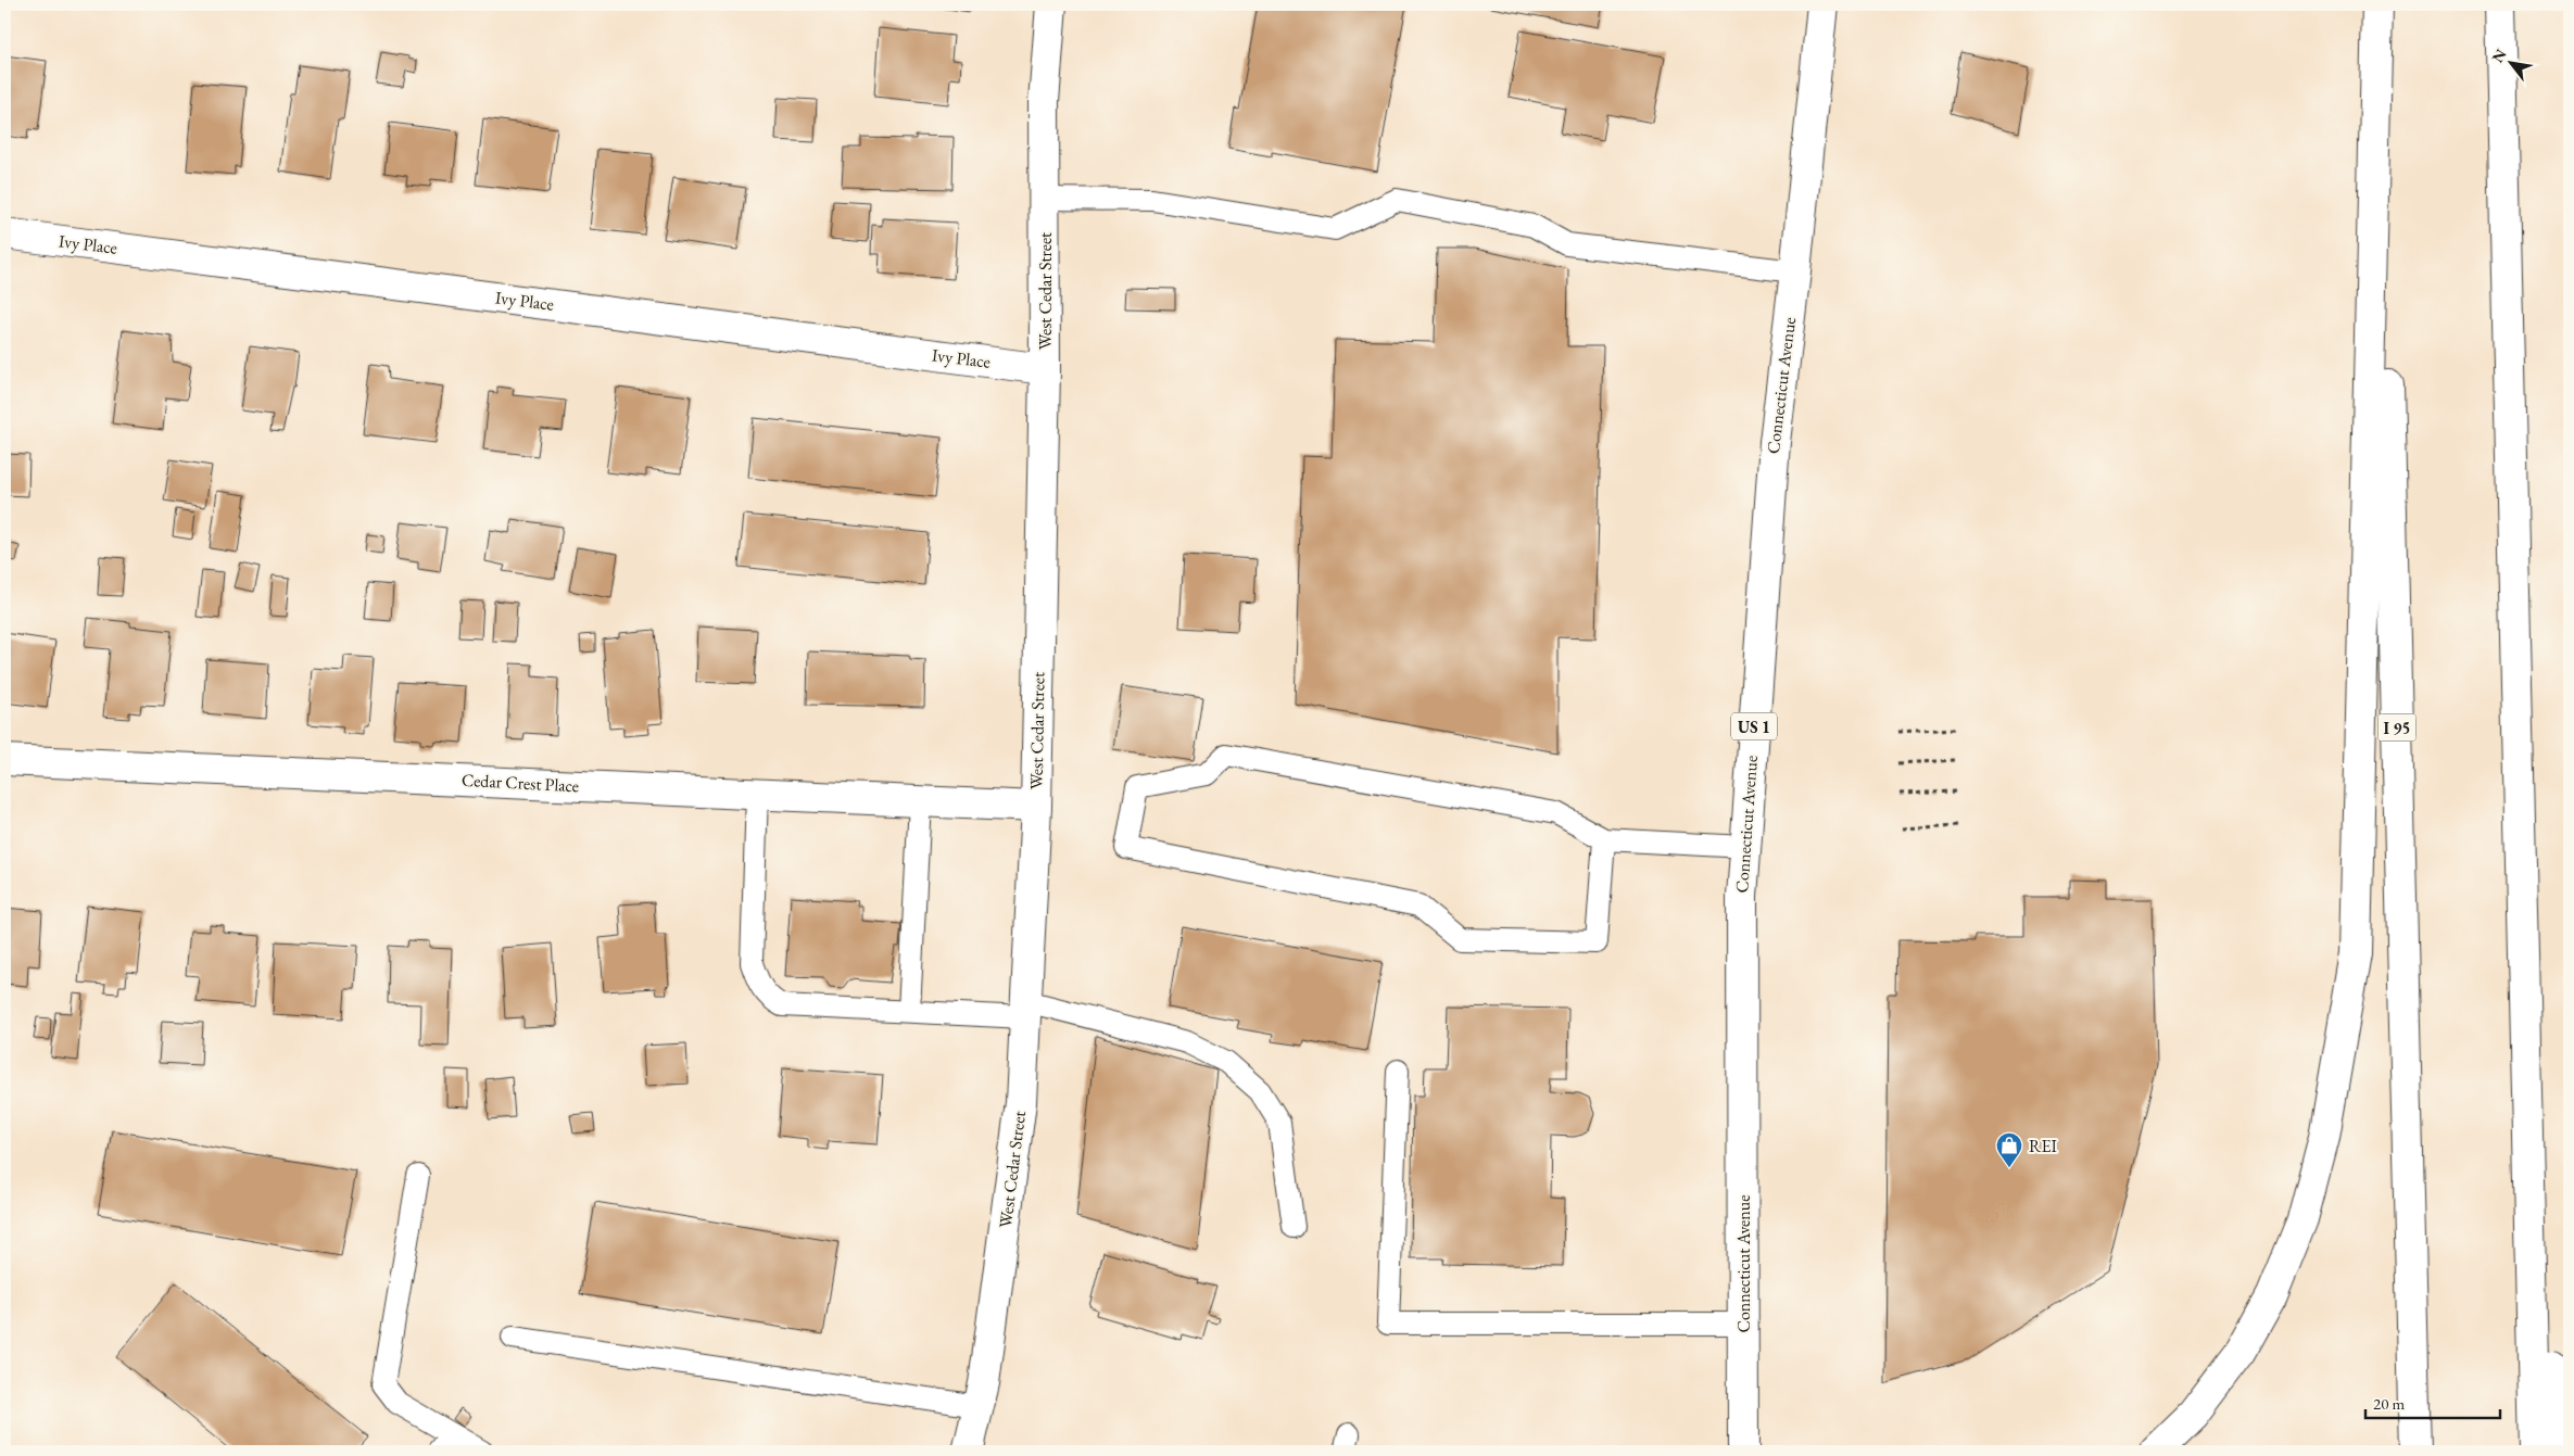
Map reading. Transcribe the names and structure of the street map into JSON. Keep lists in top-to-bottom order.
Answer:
{
  "streets": {
    "main road": [
      "Ivy Place",
      "West Cedar Street",
      "Connecticut Avenue",
      "US 1",
      "I 95",
      "Cedar Crest Place"
    ]
  },
  "crossings": [
    ["Ivy Place", "West Cedar Street"],
    ["West Cedar Street", "Cedar Crest Place"]
  ],
  "places": {
    "shop": ["REI"]
  },
  "scale_bar": "20 m",
  "north": "top left"
}
